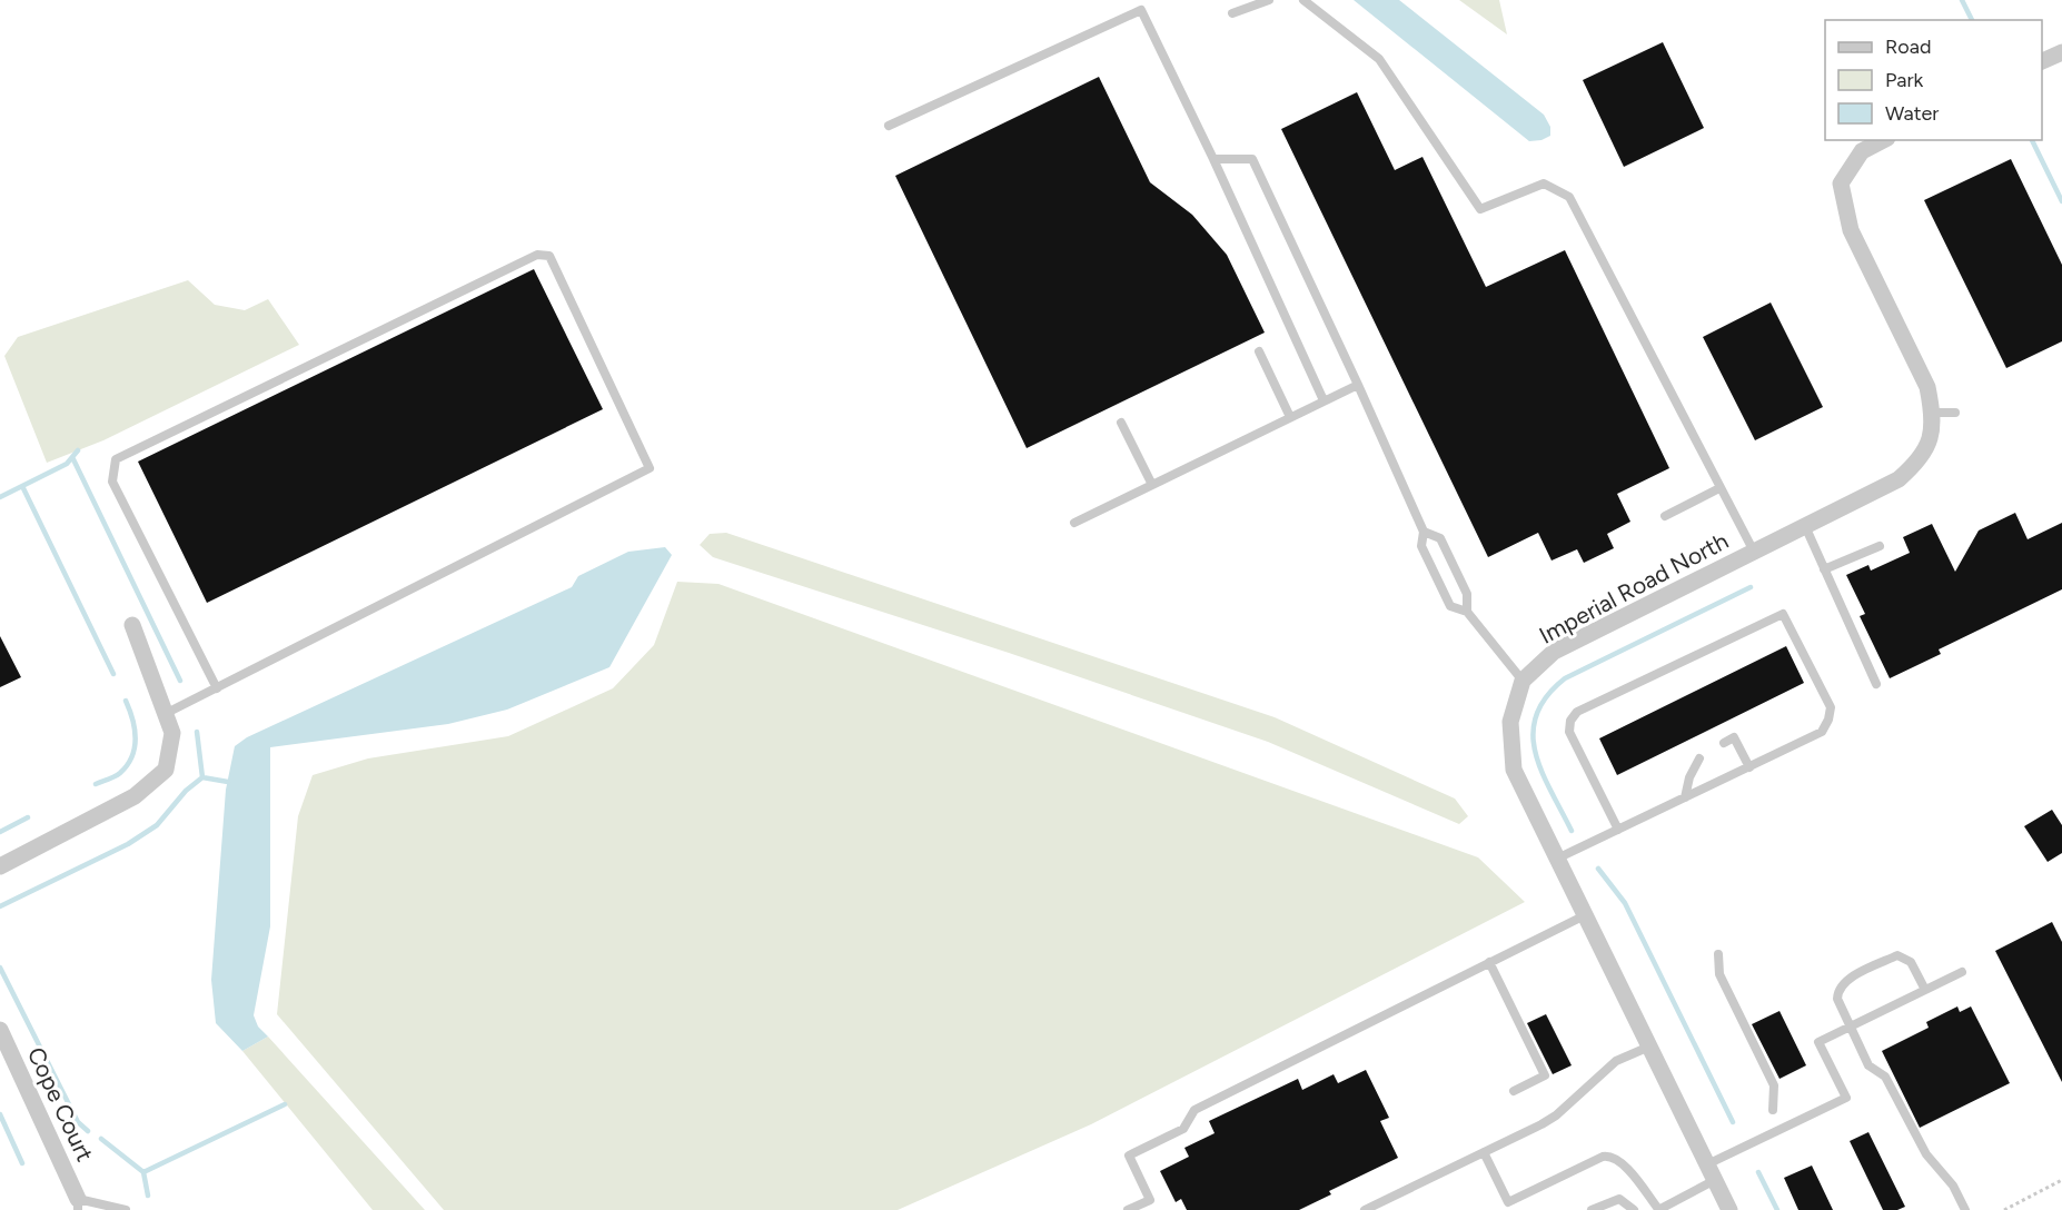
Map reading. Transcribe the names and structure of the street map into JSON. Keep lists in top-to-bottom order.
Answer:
{
  "streets": {
    "street": ["Imperial Road North", "Cope Court"]
  },
  "legend": ["Road", "Park", "Water"]
}
